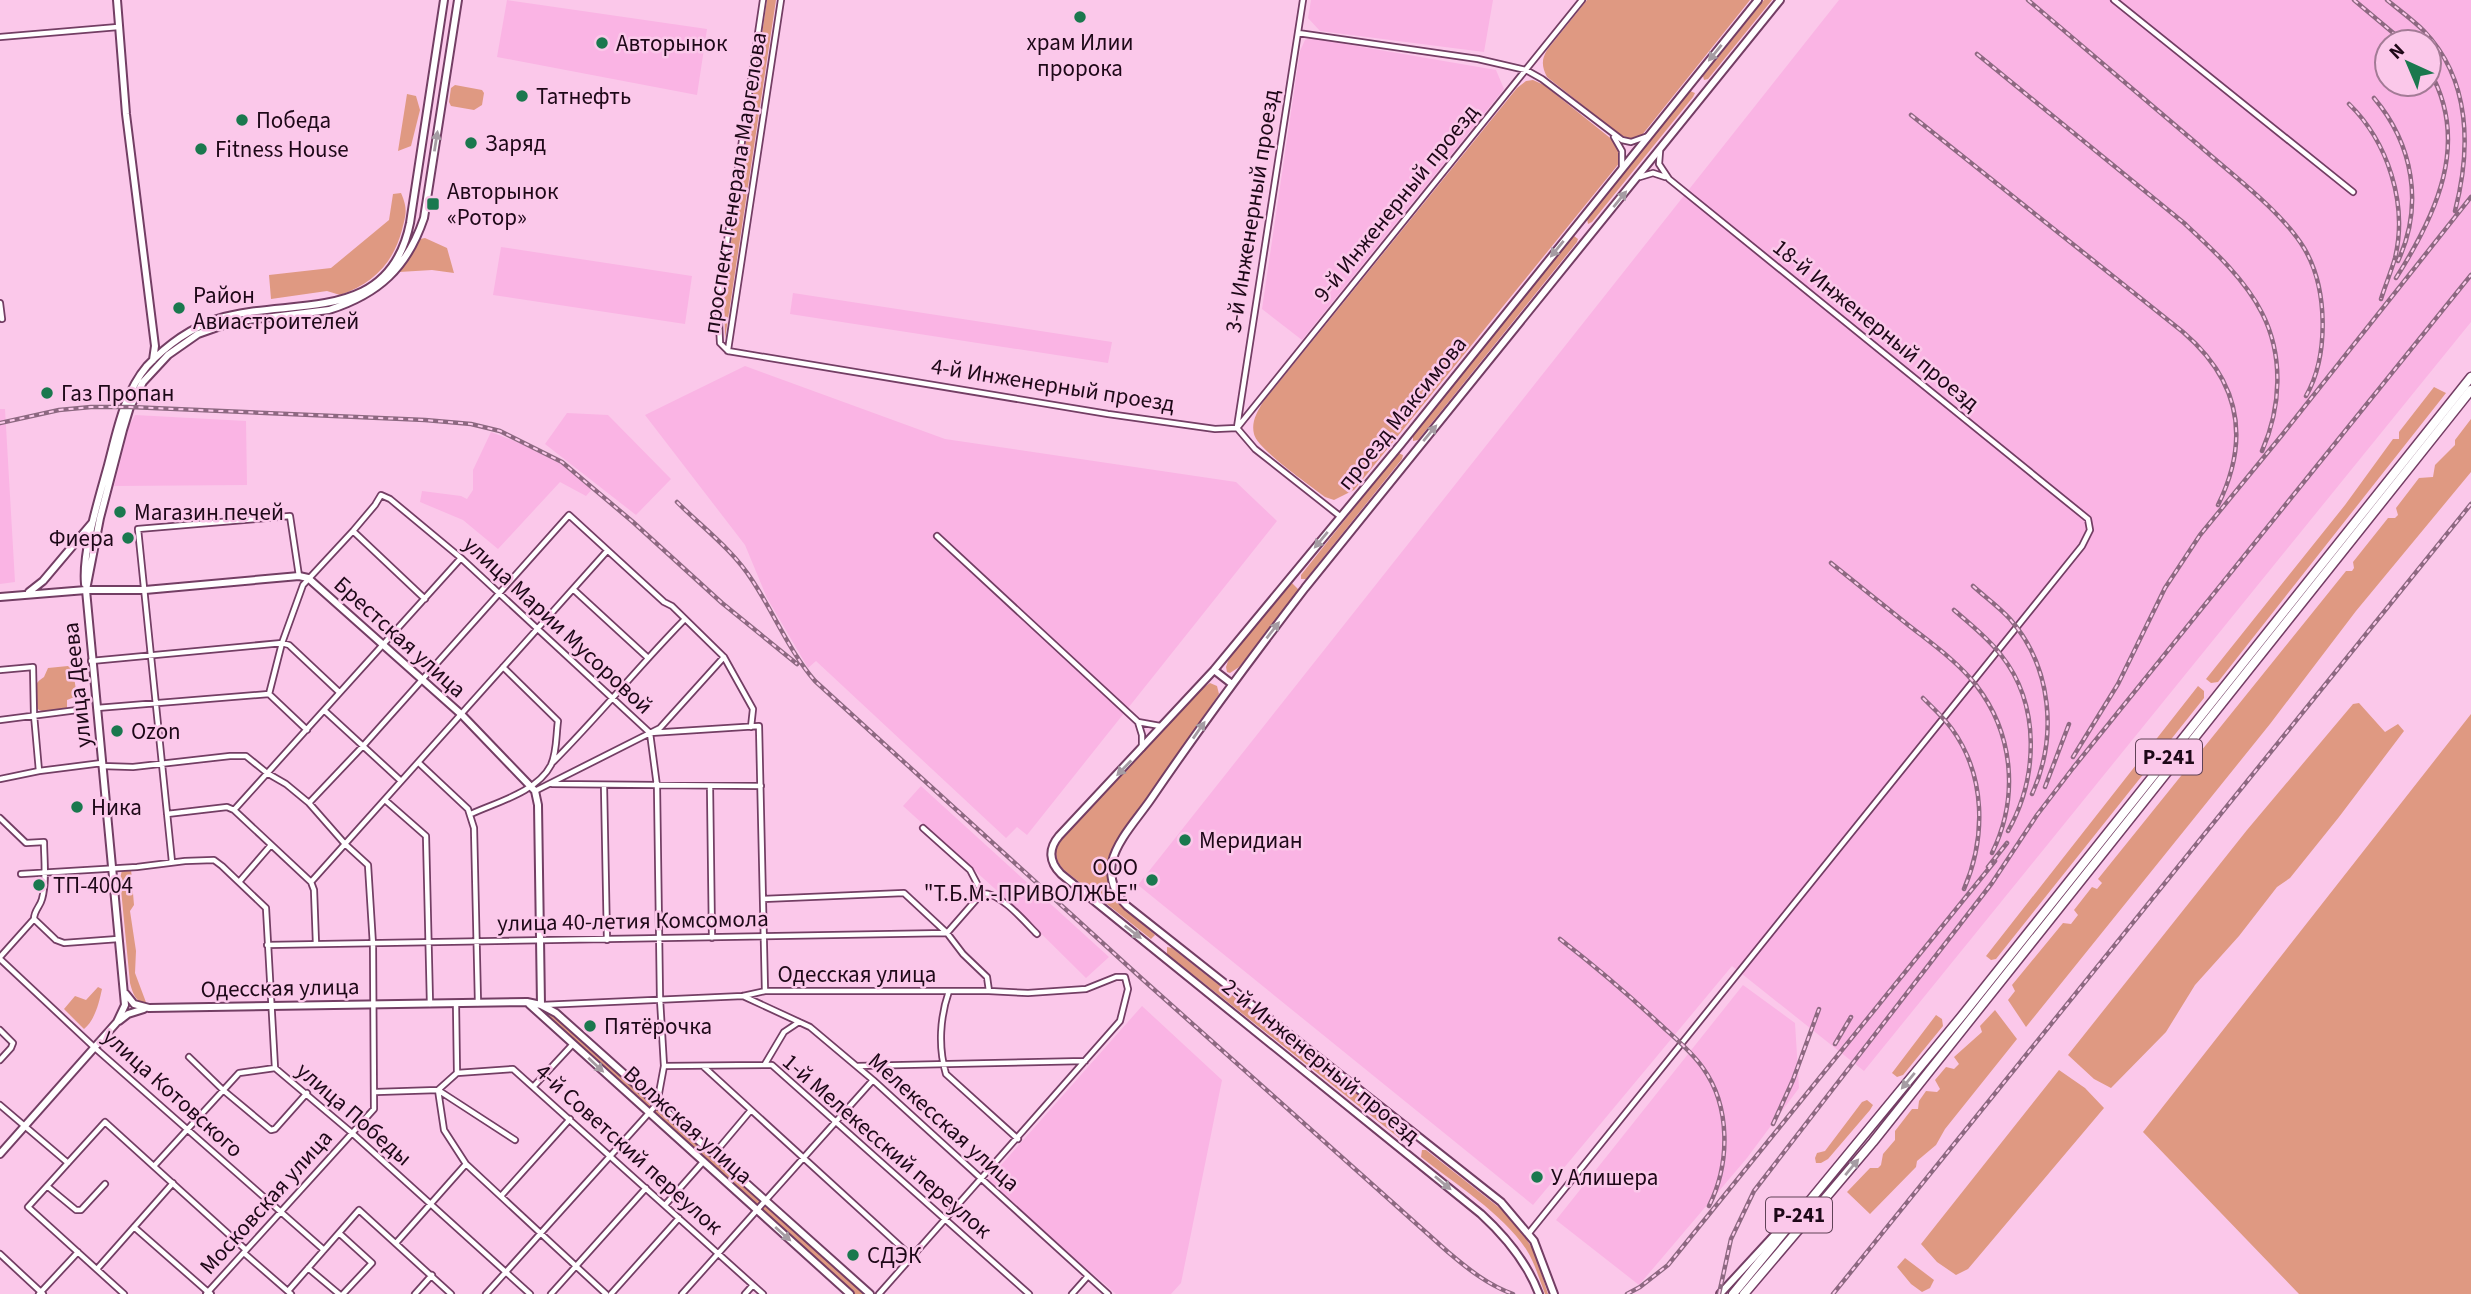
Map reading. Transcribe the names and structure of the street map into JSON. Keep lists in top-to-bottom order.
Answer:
{
  "streets": {
    "highway": ["Р-241"],
    "main road": [
      "проезд Максимова",
      "Брестская улица",
      "улица Деева",
      "Одесская улица",
      "2-й Инженерный проезд",
      "Волжская улица"
    ],
    "street": [
      "проспект Генерала Маргелова",
      "9-й Инженерный проезд",
      "3-й Инженерный проезд",
      "18-й Инженерный проезд",
      "4-й Инженерный проезд",
      "улица Марии Мусоровой",
      "улица 40-летия Комсомола",
      "улица Котовского",
      "улица Победы",
      "Мелекесская улица",
      "1-й Мелекесский переулок",
      "4-й Советский переулок",
      "Московская улица"
    ]
  },
  "crossings": [
    ["проспект Генерала Маргелова", "4-й Инженерный проезд"],
    ["9-й Инженерный проезд", "3-й Инженерный проезд"],
    ["9-й Инженерный проезд", "4-й Инженерный проезд"],
    ["3-й Инженерный проезд", "4-й Инженерный проезд"],
    ["18-й Инженерный проезд", "2-й Инженерный проезд"],
    ["проезд Максимова", "2-й Инженерный проезд"],
    ["улица Марии Мусоровой", "улица 40-летия Комсомола"],
    ["улица Марии Мусоровой", "Одесская улица"],
    ["улица Марии Мусоровой", "Волжская улица"],
    ["улица Марии Мусоровой", "1-й Мелекесский переулок"],
    ["Брестская улица", "улица Деева"],
    ["Одесская улица", "Мелекесская улица"],
    ["Одесская улица", "Волжская улица"],
    ["улица Котовского", "улица Победы"],
    ["улица Котовского", "Московская улица"],
    ["улица Победы", "Московская улица"]
  ],
  "places": {
    "other": [
      "храм Илии пророка",
      "Авторынок",
      "Татнефть",
      "Победа",
      "Заряд",
      "Fitness House",
      "Район Авиастроителей",
      "Газ Пропан",
      "Магазин печей",
      "Фиера",
      "Ozon",
      "Ника",
      "Меридиан",
      "ООО \"Т.Б.М.-ПРИВОЛЖЬЕ\"",
      "ТП-4004",
      "Пятёрочка",
      "У Алишера",
      "СДЭК"
    ],
    "transit": ["Авторынок «Ротор»"]
  },
  "north": "top left"
}
